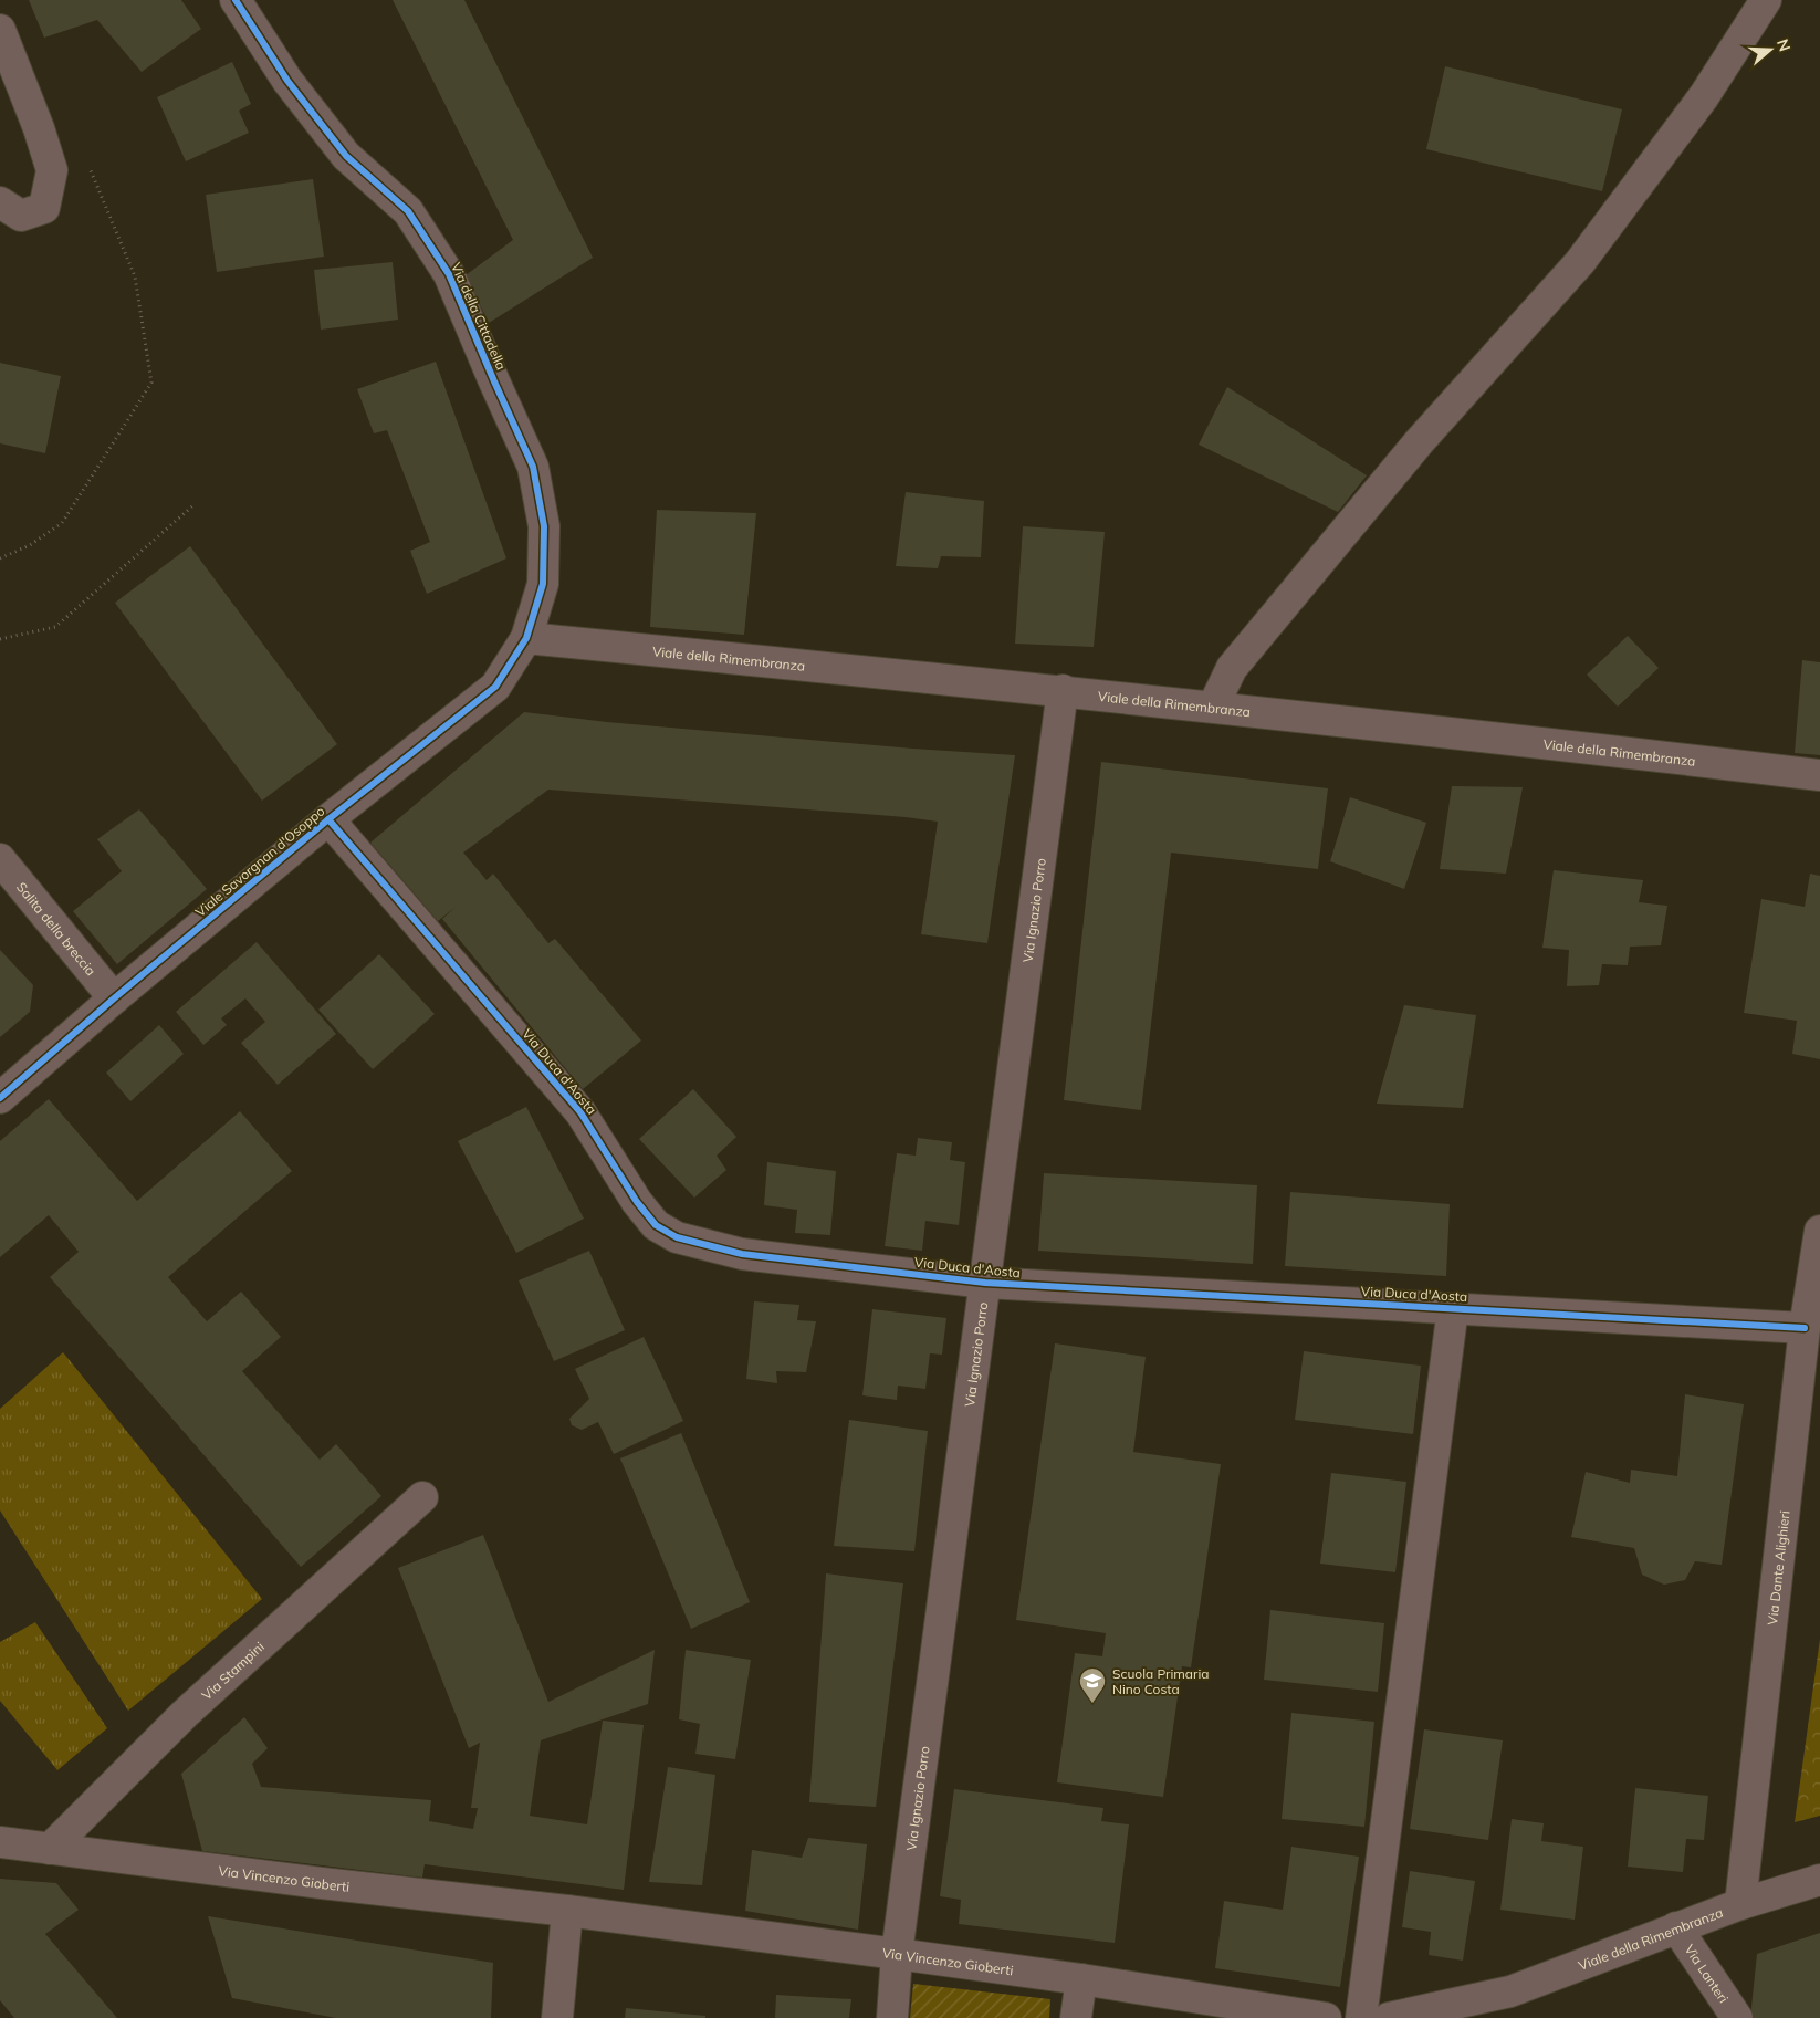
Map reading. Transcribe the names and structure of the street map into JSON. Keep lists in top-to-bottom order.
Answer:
{
  "streets": {
    "street": [
      "Via della Cittadella",
      "Viale della Rimembranza",
      "Viale Savorgnan d'Osoppo",
      "Via Ignazio Porro",
      "Salita della breccia",
      "Via Duca d'Aosta",
      "Via Dante Alighieri",
      "Via Stampini",
      "Via Vincenzo Gioberti",
      "Via Lanteri"
    ]
  },
  "crossings": [
    ["Via della Cittadella", "Viale della Rimembranza"],
    ["Via della Cittadella", "Viale Savorgnan d'Osoppo"],
    ["Viale della Rimembranza", "Viale Savorgnan d'Osoppo"],
    ["Viale della Rimembranza", "Via Ignazio Porro"],
    ["Viale della Rimembranza", "Via Dante Alighieri"],
    ["Viale della Rimembranza", "Via Lanteri"],
    ["Viale Savorgnan d'Osoppo", "Salita della breccia"],
    ["Viale Savorgnan d'Osoppo", "Via Duca d'Aosta"],
    ["Via Ignazio Porro", "Via Duca d'Aosta"],
    ["Via Ignazio Porro", "Via Vincenzo Gioberti"],
    ["Via Duca d'Aosta", "Via Dante Alighieri"],
    ["Via Stampini", "Via Vincenzo Gioberti"]
  ],
  "places": {
    "school or university": ["Scuola Primaria Nino Costa"]
  },
  "north": "right"
}
